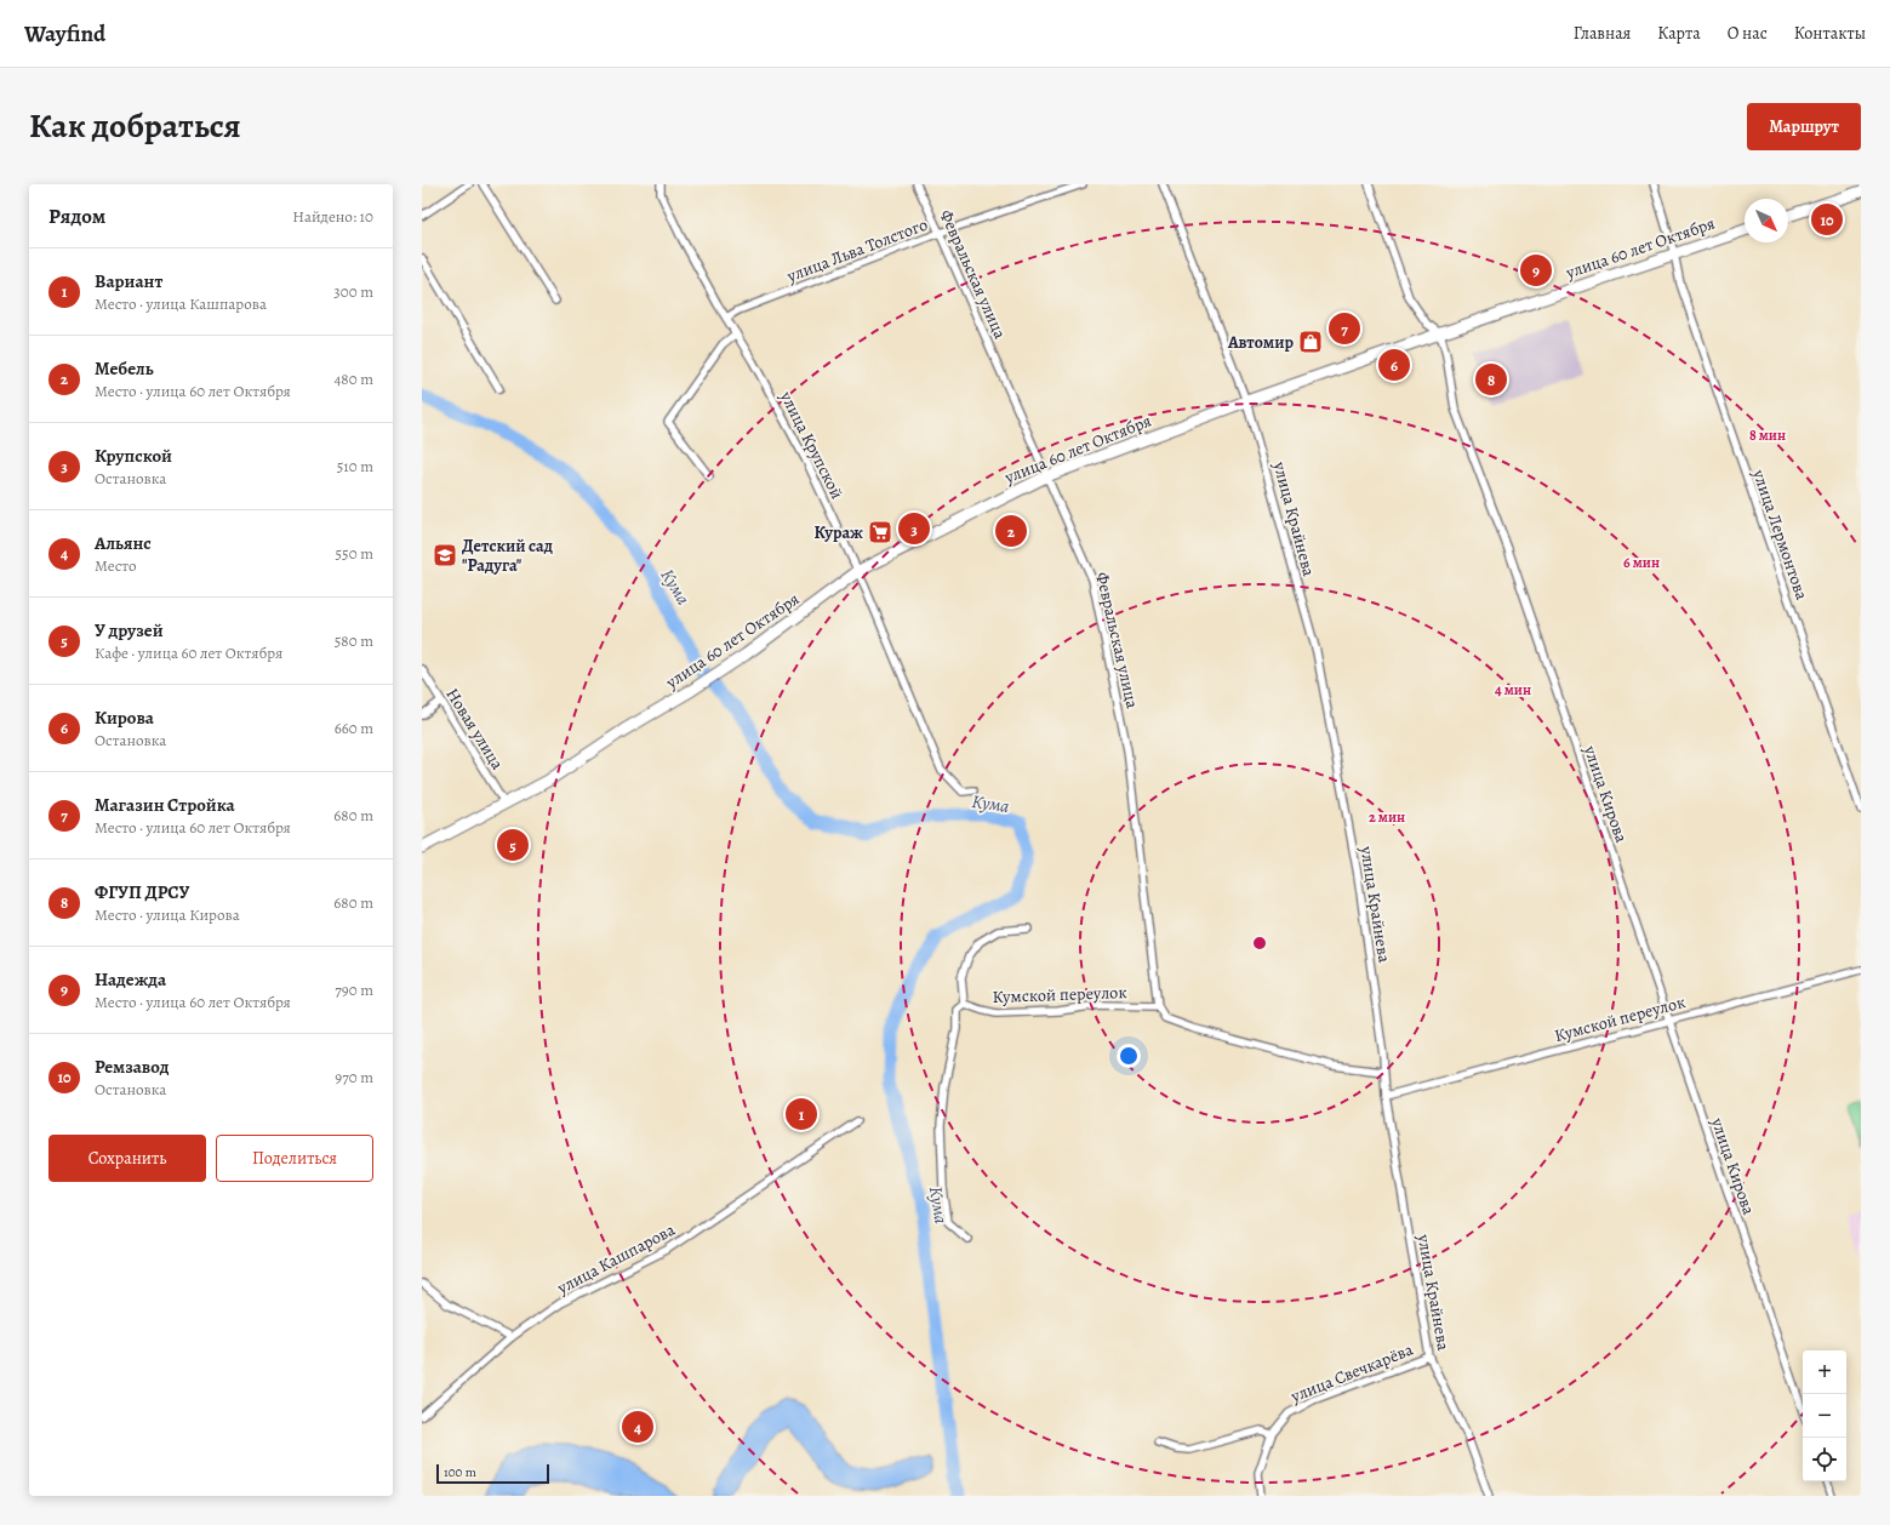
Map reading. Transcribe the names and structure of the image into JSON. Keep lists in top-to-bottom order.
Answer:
{
  "streets": {
    "main road": ["улица 60 лет Октября"],
    "street": [
      "улица Льва Толстого",
      "Февральская улица",
      "улица Крупской",
      "улица Крайнева",
      "улица Лермонтова",
      "Новая улица",
      "улица Кирова",
      "Кумской переулок",
      "улица Кашпарова",
      "улица Свечкарёва"
    ]
  },
  "crossings": [
    ["улица 60 лет Октября", "Февральская улица"],
    ["улица 60 лет Октября", "улица Крупской"],
    ["улица 60 лет Октября", "улица Крайнева"],
    ["улица 60 лет Октября", "улица Лермонтова"],
    ["улица 60 лет Октября", "Новая улица"],
    ["улица 60 лет Октября", "улица Кирова"],
    ["улица Льва Толстого", "Февральская улица"],
    ["улица Льва Толстого", "улица Крупской"],
    ["Февральская улица", "улица Крайнева"],
    ["Февральская улица", "Кумской переулок"],
    ["улица Крайнева", "Кумской переулок"],
    ["улица Крайнева", "улица Свечкарёва"],
    ["улица Кирова", "Кумской переулок"]
  ],
  "water": ["Кума"],
  "places": {
    "shop": ["Автомир"],
    "supermarket": ["Кураж"],
    "school or university": ["Детский сад \"Радуга\""]
  },
  "scale_bar": "100 m",
  "north": "bottom right",
  "page": {
    "header": "Wayfind",
    "nav": [
      "Главная",
      "Карта",
      "О нас",
      "Контакты"
    ],
    "title": "Как добраться",
    "buttons": [
      "Маршрут",
      ["Сохранить", "Поделиться"]
    ],
    "heading": ["Рядом", "Найдено: 10"],
    "pins": [
      "10",
      "9",
      "7",
      "6",
      "8",
      "3",
      "2",
      "5",
      "1",
      "4"
    ],
    "list": [
      {
        "mark": "1",
        "name": "Вариант",
        "note": "Место · улица Кашпарова",
        "value": "300 m"
      },
      {
        "mark": "2",
        "name": "Мебель",
        "note": "Место · улица 60 лет Октября",
        "value": "480 m"
      },
      {
        "mark": "3",
        "name": "Крупской",
        "note": "Остановка",
        "value": "510 m"
      },
      {
        "mark": "4",
        "name": "Альянс",
        "note": "Место",
        "value": "550 m"
      },
      {
        "mark": "5",
        "name": "У друзей",
        "note": "Кафе · улица 60 лет Октября",
        "value": "580 m"
      },
      {
        "mark": "6",
        "name": "Кирова",
        "note": "Остановка",
        "value": "660 m"
      },
      {
        "mark": "7",
        "name": "Магазин Стройка",
        "note": "Место · улица 60 лет Октября",
        "value": "680 m"
      },
      {
        "mark": "8",
        "name": "ФГУП ДРСУ",
        "note": "Место · улица Кирова",
        "value": "680 m"
      },
      {
        "mark": "9",
        "name": "Надежда",
        "note": "Место · улица 60 лет Октября",
        "value": "790 m"
      },
      {
        "mark": "10",
        "name": "Ремзавод",
        "note": "Остановка",
        "value": "970 m"
      }
    ],
    "map_buttons": ["+", "−"],
    "scale": "100 m"
  },
  "rings": [
    "8 мин",
    "6 мин",
    "4 мин",
    "2 мин"
  ]
}
